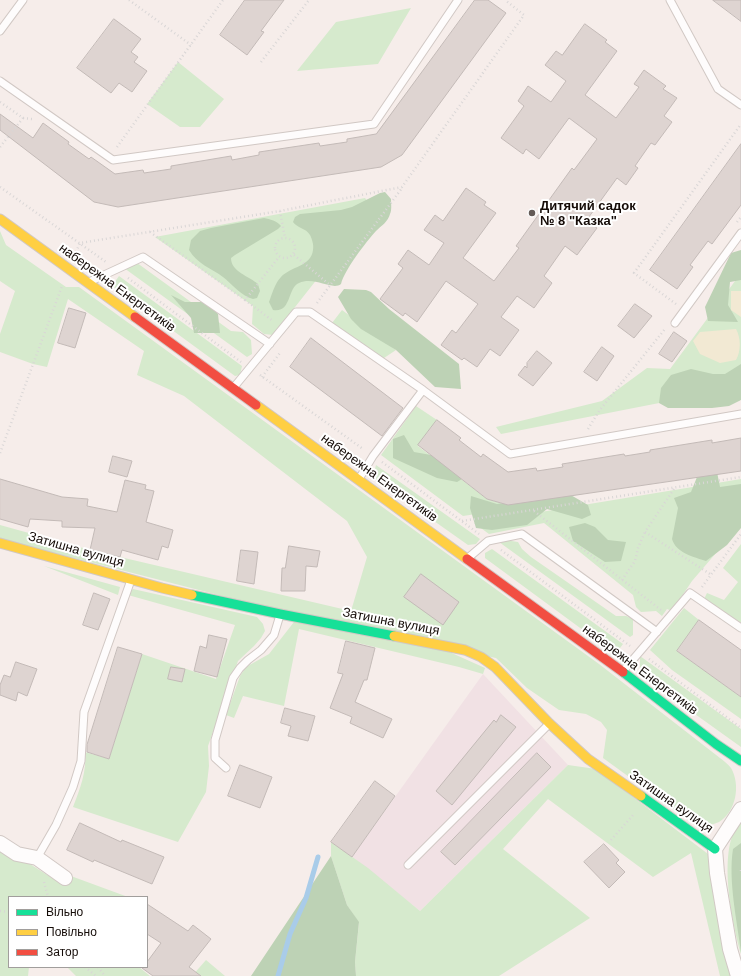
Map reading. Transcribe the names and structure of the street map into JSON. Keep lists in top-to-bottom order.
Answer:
{
  "streets": {
    "street": ["набережна Енергетиків", "Затишна вулиця"]
  },
  "places": ["Дитячий садок № 8 \"Казка\""],
  "legend": ["Вільно", "Повільно", "Затор"]
}
